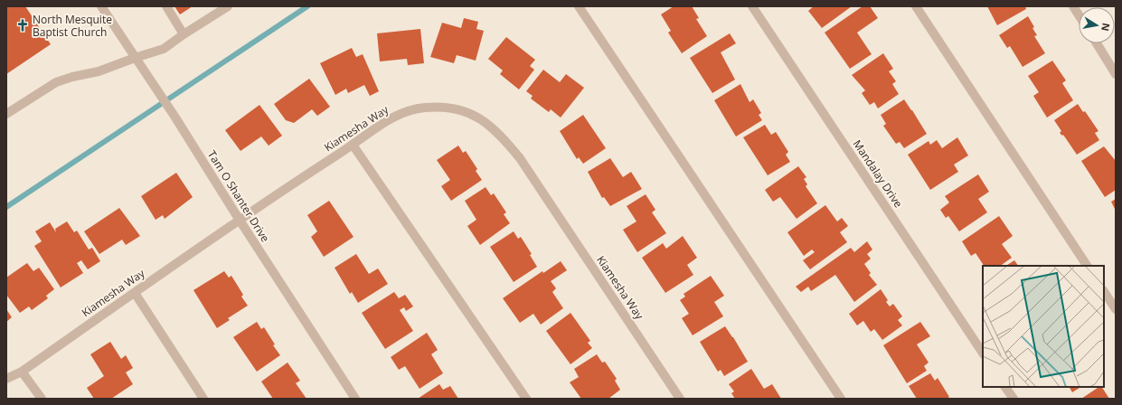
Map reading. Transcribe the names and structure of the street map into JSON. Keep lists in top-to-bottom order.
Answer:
{
  "streets": {
    "street": ["Kiamesha Way", "Mandalay Drive", "Tam O Shanter Drive"]
  },
  "crossings": [
    ["Kiamesha Way", "Tam O Shanter Drive"]
  ],
  "places": {
    "church": ["North Mesquite Baptist Church"]
  },
  "north": "right"
}
